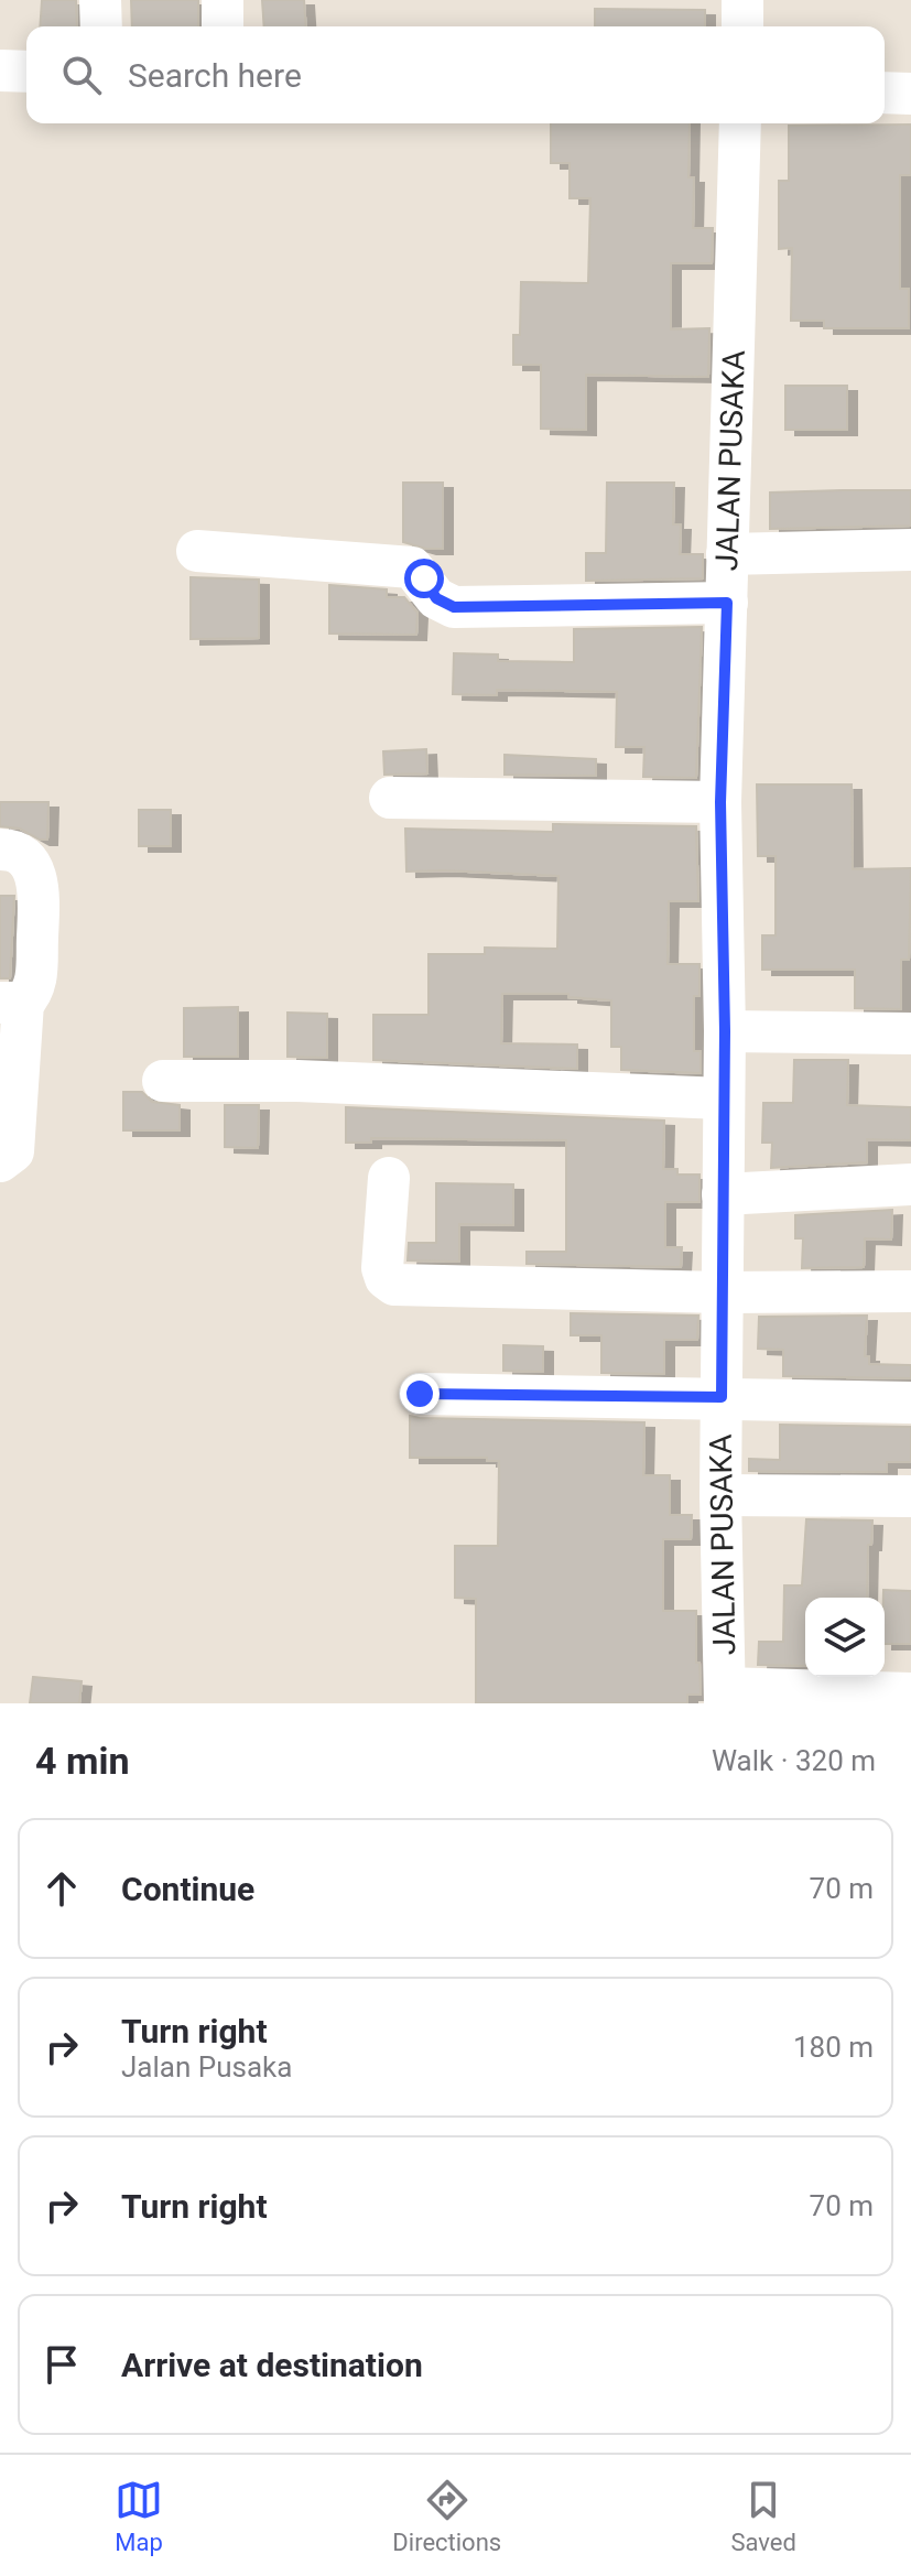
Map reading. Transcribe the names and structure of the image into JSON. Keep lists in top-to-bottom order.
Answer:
{
  "streets": {
    "street": ["JALAN PUSAKA"]
  },
  "page": {
    "search": "Search here",
    "heading": ["4 min", "Walk · 320 m"],
    "list": [
      ["Continue", "70 m"],
      ["Turn right", "Jalan Pusaka", "180 m"],
      ["Turn right", "70 m"],
      "Arrive at destination"
    ],
    "nav": ["Map", "Directions", "Saved"]
  }
}
